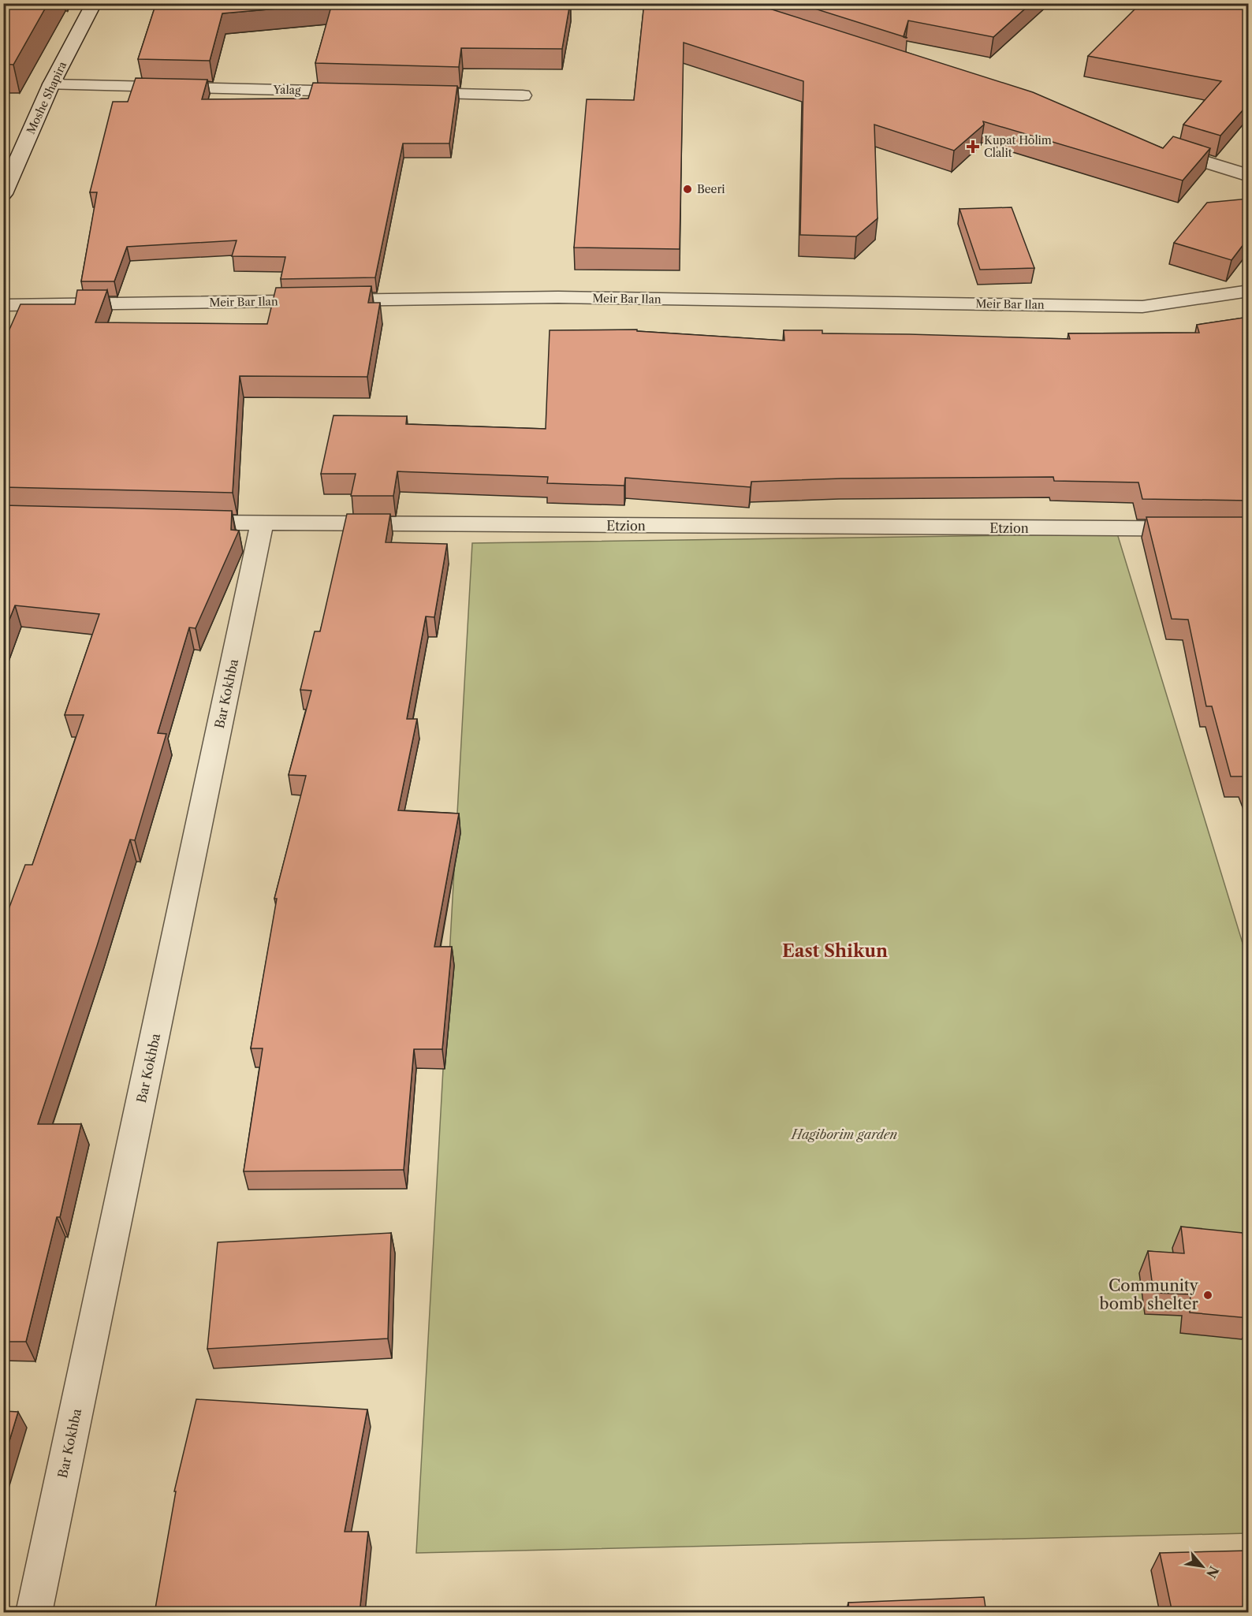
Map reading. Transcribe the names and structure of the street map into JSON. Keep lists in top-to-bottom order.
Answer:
{
  "streets": {
    "street": [
      "Yalag",
      "Moshe Shapira",
      "Meir Bar Ilan",
      "Etzion",
      "Bar Kokhba"
    ]
  },
  "crossings": [
    ["Yalag", "Moshe Shapira"],
    ["Etzion", "Bar Kokhba"]
  ],
  "districts": ["East Shikun"],
  "parks": ["Hagiborim garden"],
  "places": {
    "health": ["Kupat Holim Clalit"],
    "other": ["Beeri", "Community bomb shelter"]
  },
  "north": "bottom right"
}
